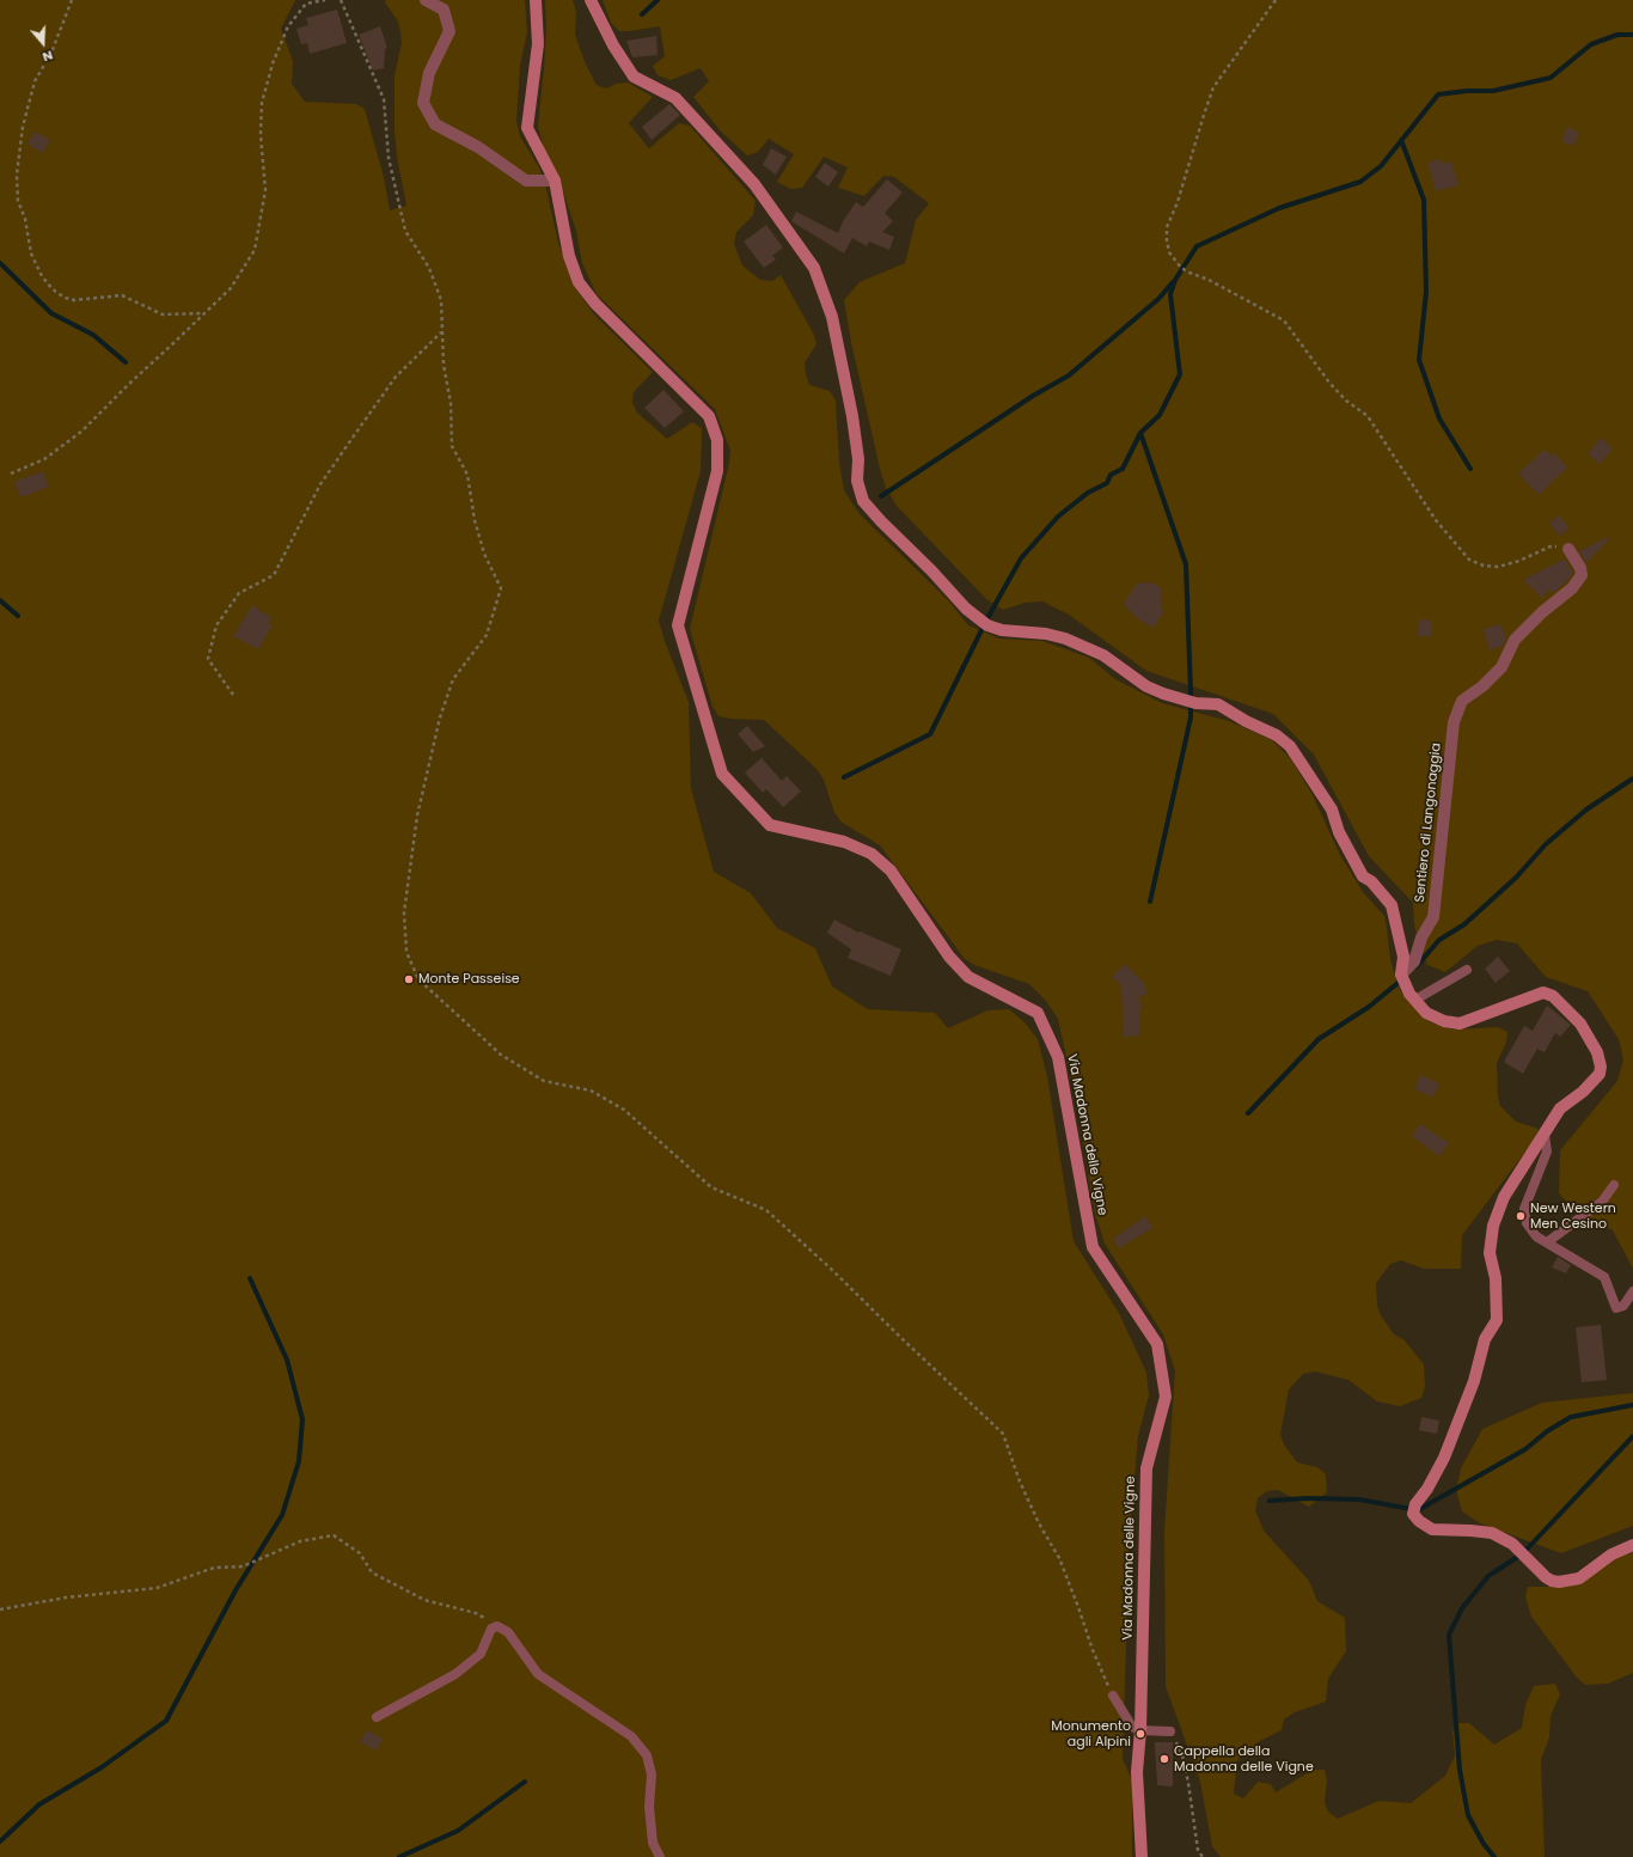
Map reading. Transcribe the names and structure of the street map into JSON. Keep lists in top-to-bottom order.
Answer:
{
  "streets": {
    "street": ["Sentiero di Langonaggia", "Via Madonna delle Vigne"]
  },
  "places": [
    "Monte Passeise",
    "New Western Men Cesino",
    "Monumento agli Alpini",
    "Cappella della Madonna delle Vigne"
  ],
  "north": "bottom"
}
